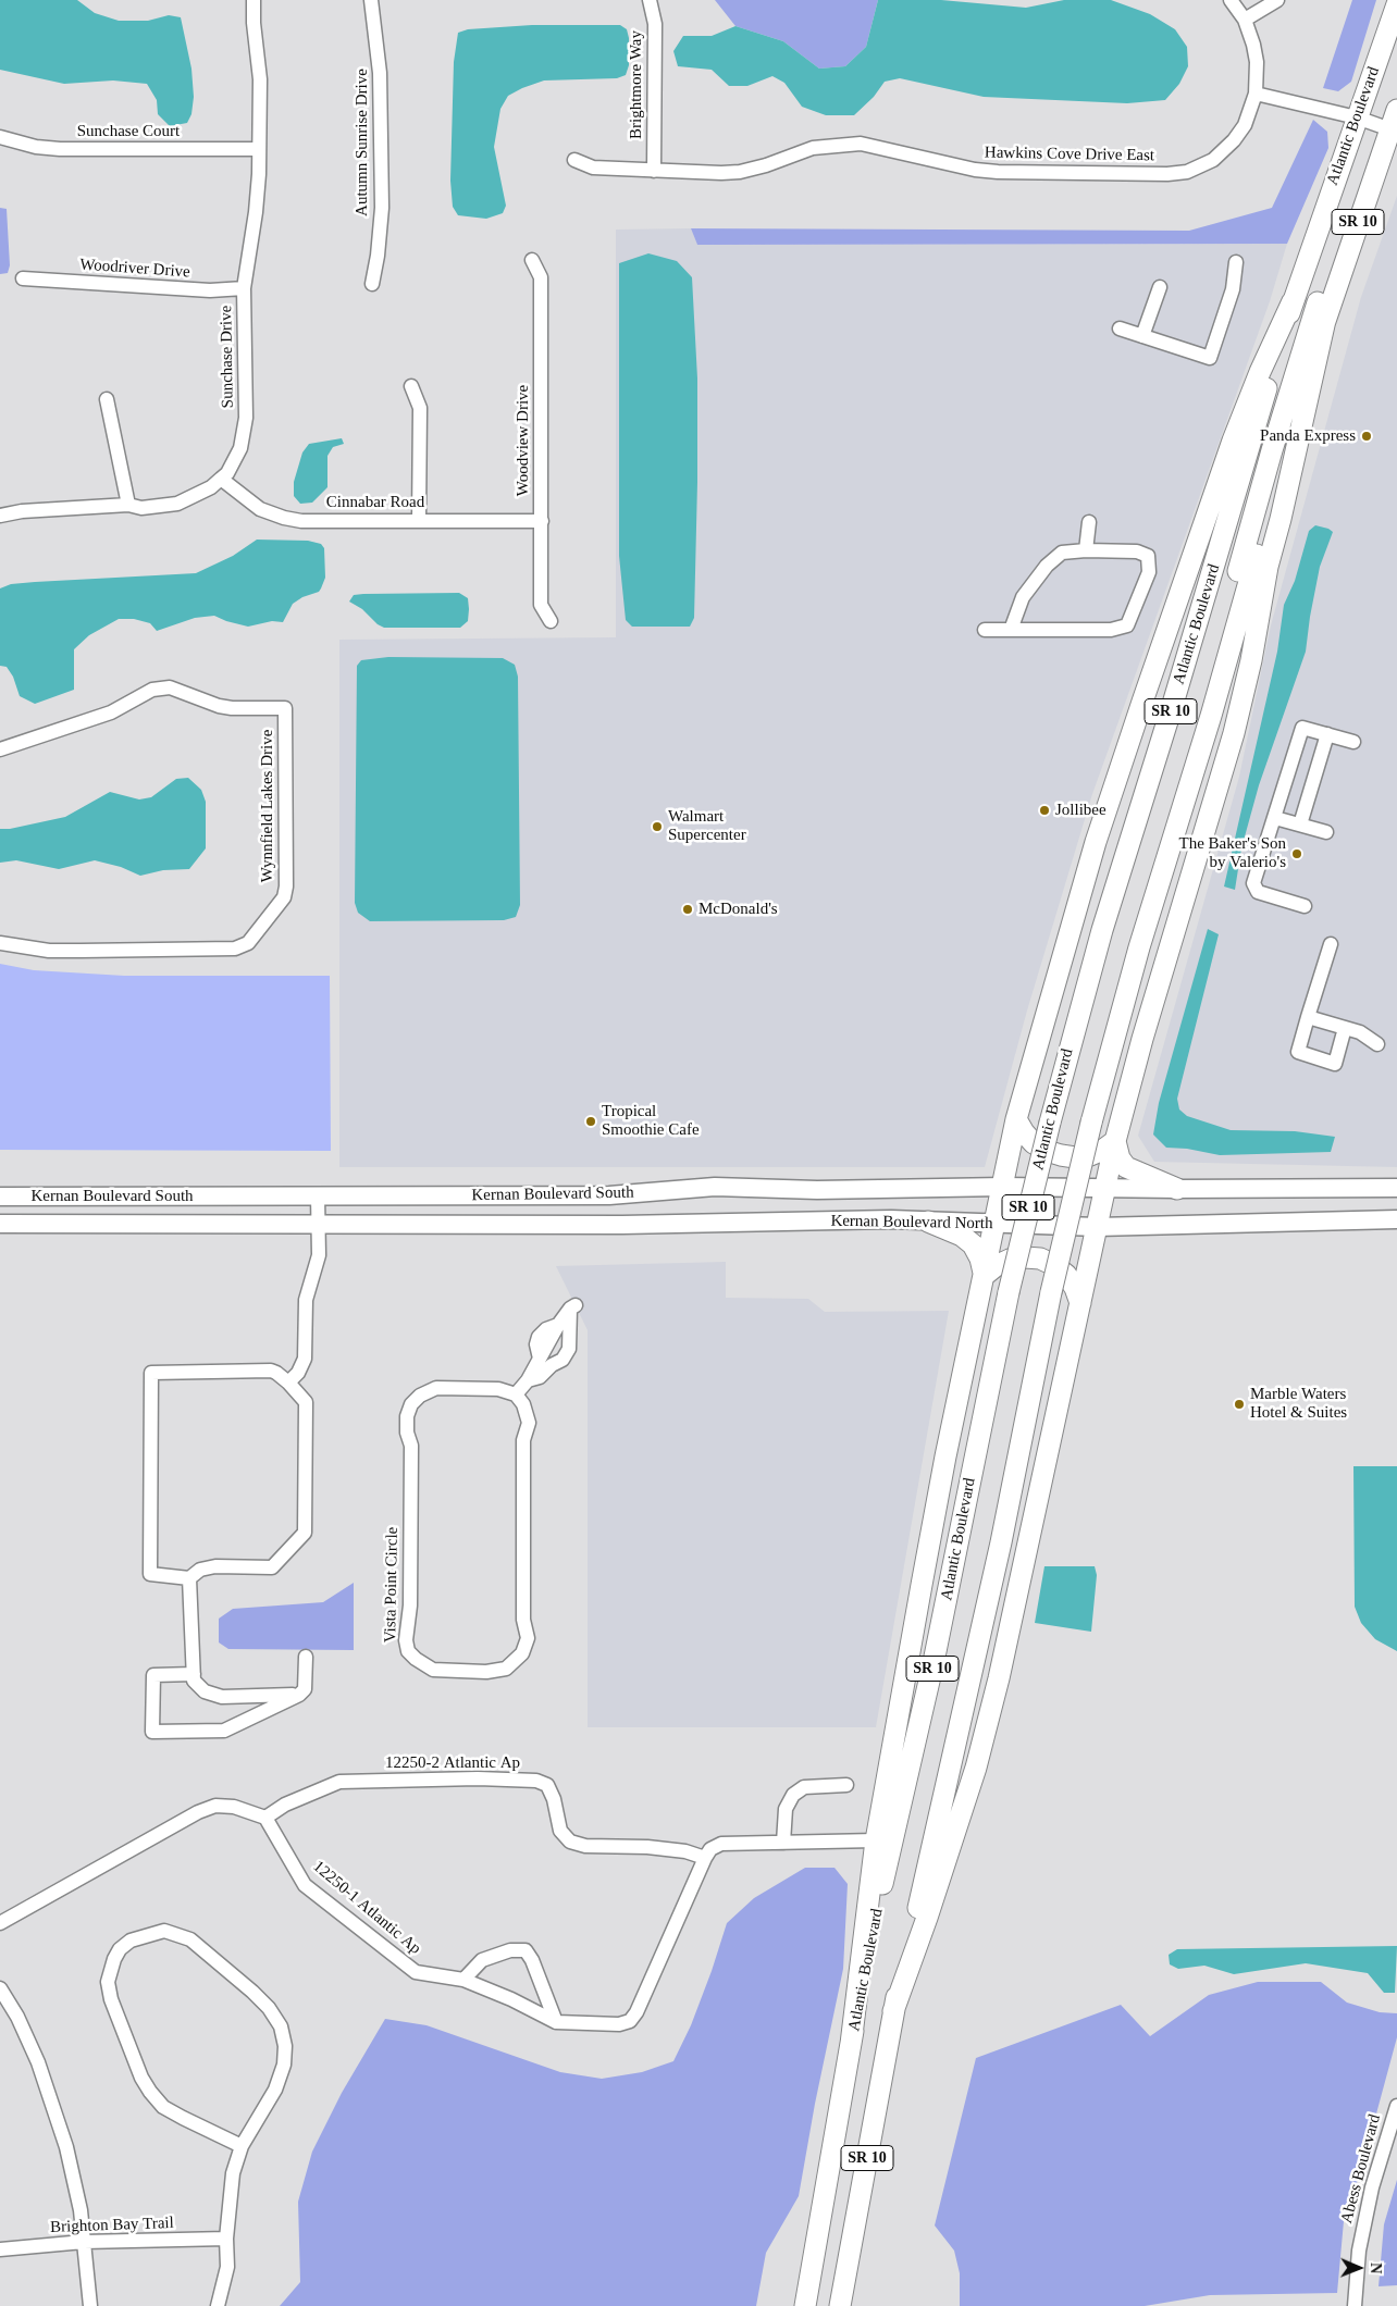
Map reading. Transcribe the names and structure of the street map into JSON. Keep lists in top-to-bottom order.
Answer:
{
  "streets": {
    "highway": ["Atlantic Boulevard", "SR 10"],
    "main road": ["Kernan Boulevard South", "Kernan Boulevard North"],
    "street": [
      "Brightmore Way",
      "Sunchase Court",
      "Autumn Sunrise Drive",
      "Hawkins Cove Drive East",
      "Woodriver Drive",
      "Sunchase Drive",
      "Woodview Drive",
      "Cinnabar Road",
      "Wynnfield Lakes Drive",
      "Vista Point Circle",
      "12250-2 Atlantic Ap",
      "12250-1 Atlantic Ap",
      "Abess Boulevard",
      "Brighton Bay Trail"
    ]
  },
  "crossings": [
    ["Brightmore Way", "Hawkins Cove Drive East"],
    ["Sunchase Court", "Sunchase Drive"],
    ["Woodriver Drive", "Sunchase Drive"],
    ["Sunchase Drive", "Cinnabar Road"],
    ["Woodview Drive", "Cinnabar Road"],
    ["Kernan Boulevard South", "Kernan Boulevard North"],
    ["12250-2 Atlantic Ap", "12250-1 Atlantic Ap"]
  ],
  "places": [
    "Panda Express",
    "Jollibee",
    "Walmart Supercenter",
    "The Baker's Son by Valerio's",
    "McDonald's",
    "Tropical Smoothie Cafe",
    "Marble Waters Hotel & Suites"
  ],
  "north": "right"
}
